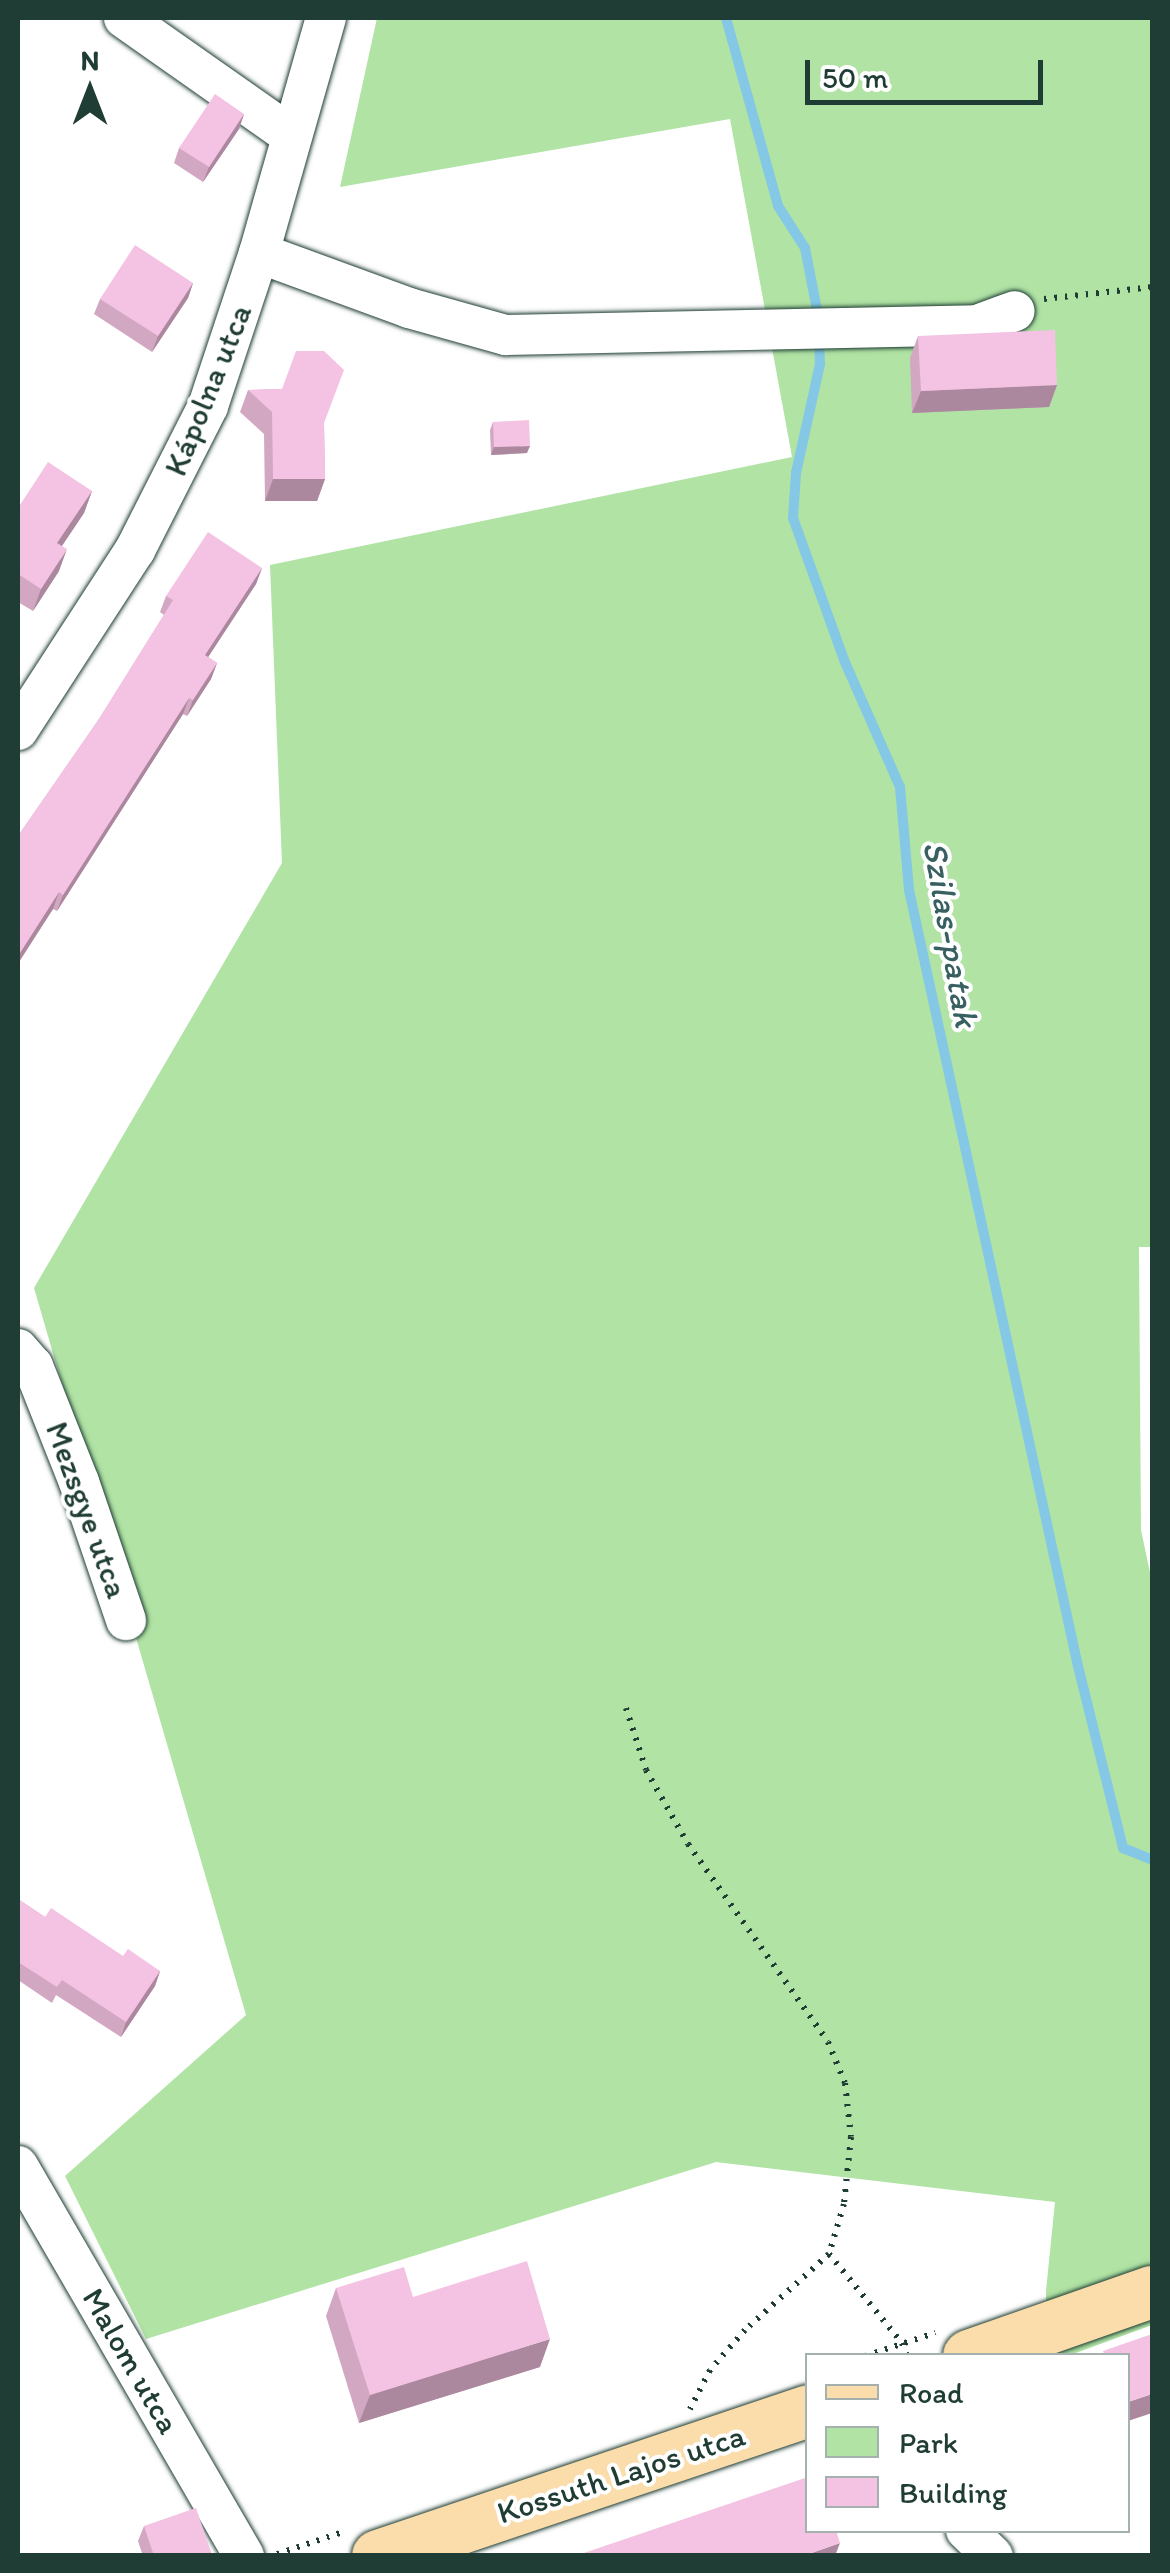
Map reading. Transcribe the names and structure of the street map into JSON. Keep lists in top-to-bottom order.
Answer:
{
  "streets": {
    "main road": ["Kossuth Lajos utca"],
    "street": ["Kápolna utca", "Mezsgye utca", "Malom utca"]
  },
  "water": ["Szilas-patak"],
  "legend": ["Road", "Park", "Building"],
  "scale_bar": "50 m",
  "north": "top"
}
